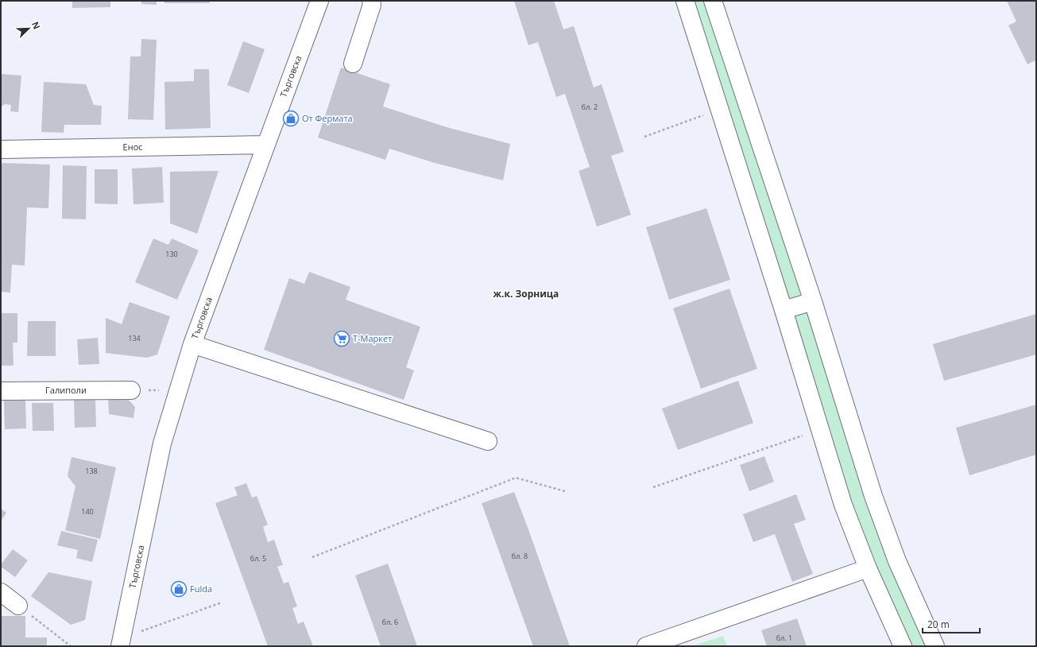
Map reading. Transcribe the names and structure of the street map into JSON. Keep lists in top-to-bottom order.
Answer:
{
  "streets": {
    "street": ["Търговска", "Енос", "Галиполи"]
  },
  "crossings": [
    ["Търговска", "Енос"]
  ],
  "districts": ["ж.к. Зорница"],
  "places": {
    "shop": ["От Фермата", "Fulda"],
    "supermarket": ["Т-Маркет"]
  },
  "house_numbers": [
    "бл. 2",
    "130",
    "134",
    "138",
    "140",
    "бл. 8",
    "бл. 5",
    "бл. 6",
    "бл. 1"
  ],
  "scale_bar": "20 m",
  "north": "top right"
}
